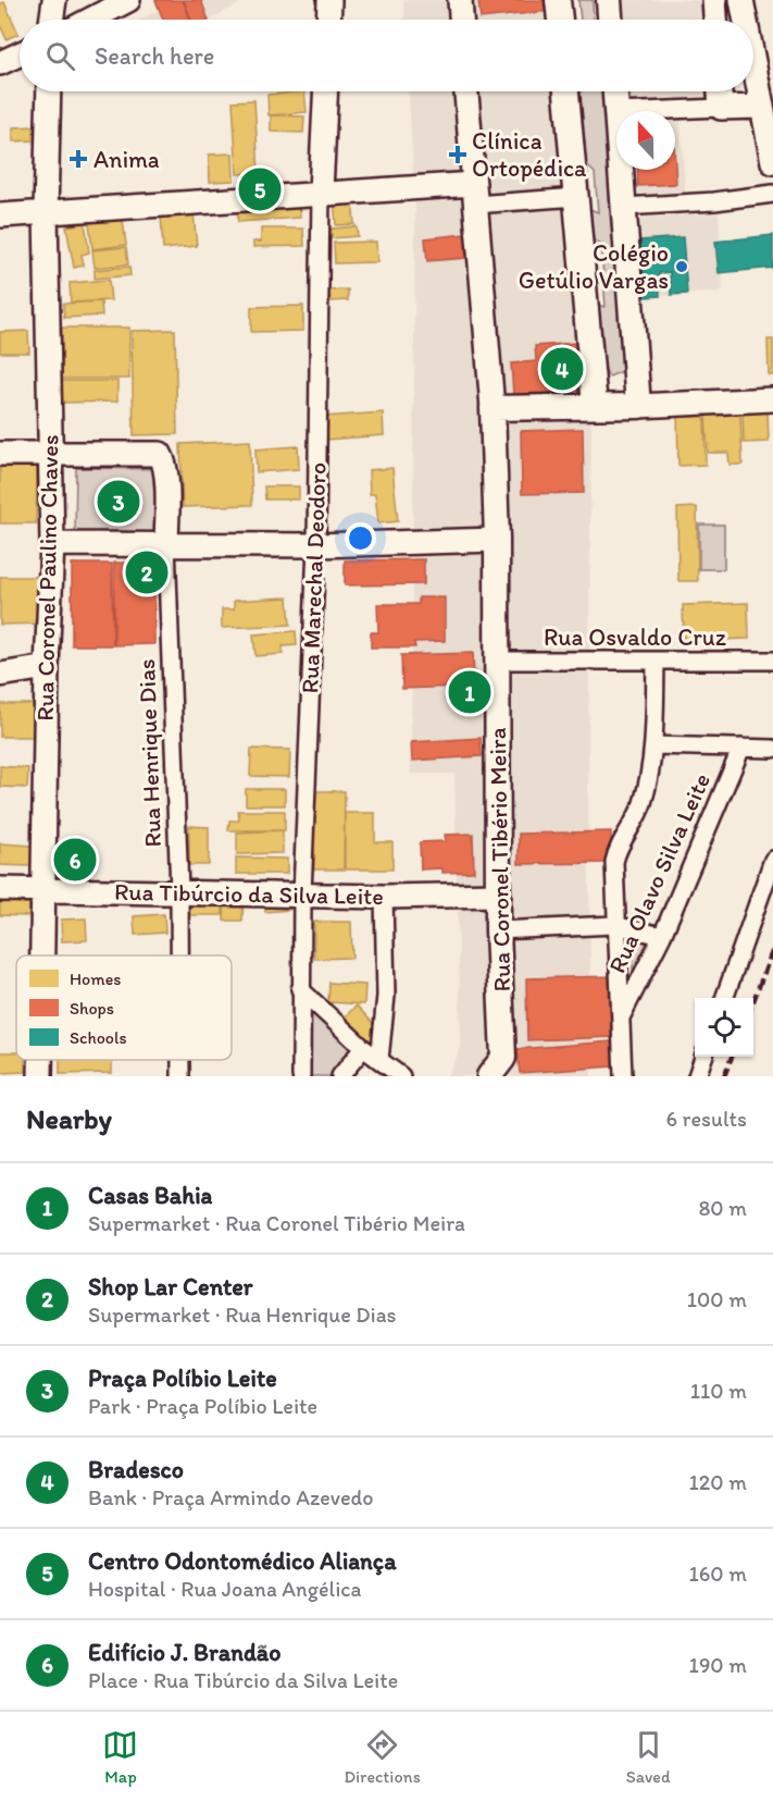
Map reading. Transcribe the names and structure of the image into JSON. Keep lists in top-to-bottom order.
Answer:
{
  "streets": {
    "main road": ["Rua Coronel Tibério Meira"],
    "street": [
      "Rua Coronel Paulino Chaves",
      "Rua Marechal Deodoro",
      "Rua Osvaldo Cruz",
      "Rua Henrique Dias",
      "Rua Olavo Silva Leite",
      "Rua Tibúrcio da Silva Leite"
    ]
  },
  "crossings": [
    ["Rua Coronel Paulino Chaves", "Rua Tibúrcio da Silva Leite"],
    ["Rua Marechal Deodoro", "Rua Tibúrcio da Silva Leite"],
    ["Rua Osvaldo Cruz", "Rua Coronel Tibério Meira"],
    ["Rua Henrique Dias", "Rua Tibúrcio da Silva Leite"],
    ["Rua Coronel Tibério Meira", "Rua Tibúrcio da Silva Leite"]
  ],
  "places": {
    "health": ["Clínica Ortopédica", "Anima"],
    "other": ["Colégio Getúlio Vargas"]
  },
  "legend": ["Homes", "Shops", "Schools"],
  "north": "top",
  "page": {
    "search": "Search here",
    "pins": [
      "5",
      "4",
      "3",
      "2",
      "1",
      "6"
    ],
    "heading": ["Nearby", "6 results"],
    "list": [
      {
        "mark": "1",
        "name": "Casas Bahia",
        "note": "Supermarket · Rua Coronel Tibério Meira",
        "value": "80 m"
      },
      {
        "mark": "2",
        "name": "Shop Lar Center",
        "note": "Supermarket · Rua Henrique Dias",
        "value": "100 m"
      },
      {
        "mark": "3",
        "name": "Praça Políbio Leite",
        "note": "Park · Praça Políbio Leite",
        "value": "110 m"
      },
      {
        "mark": "4",
        "name": "Bradesco",
        "note": "Bank · Praça Armindo Azevedo",
        "value": "120 m"
      },
      {
        "mark": "5",
        "name": "Centro Odontomédico Aliança",
        "note": "Hospital · Rua Joana Angélica",
        "value": "160 m"
      },
      {
        "mark": "6",
        "name": "Edifício J. Brandão",
        "note": "Place · Rua Tibúrcio da Silva Leite",
        "value": "190 m"
      }
    ],
    "nav": ["Map", "Directions", "Saved"]
  }
}
